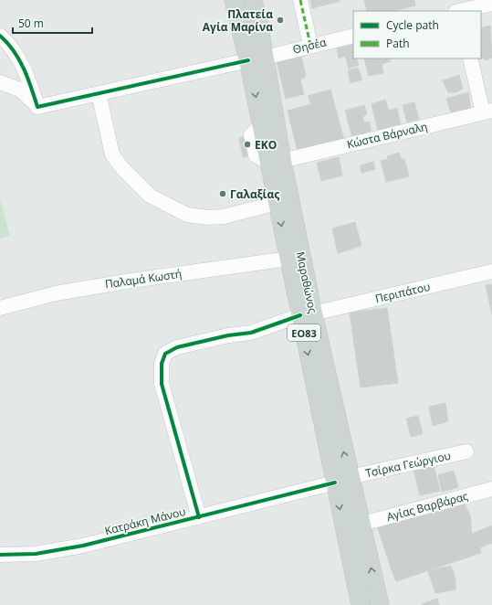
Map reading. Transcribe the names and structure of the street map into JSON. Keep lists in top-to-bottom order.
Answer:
{
  "streets": {
    "main road": ["Μαραθώνος", "ΕΟ83"],
    "street": [
      "Θησέα",
      "Κώστα Βάρναλη",
      "Παλαμά Κωστή",
      "Περιπάτου",
      "Τσίρκα Γεώργιου",
      "Αγίας Βαρβάρας",
      "Κατράκη Μάνου"
    ]
  },
  "crossings": [
    ["Θησέα", "Μαραθώνος"],
    ["Κώστα Βάρναλη", "Μαραθώνος"],
    ["Παλαμά Κωστή", "Μαραθώνος"],
    ["Μαραθώνος", "Περιπάτου"],
    ["Μαραθώνος", "Τσίρκα Γεώργιου"],
    ["Μαραθώνος", "Αγίας Βαρβάρας"],
    ["Μαραθώνος", "Κατράκη Μάνου"],
    ["Περιπάτου", "Κατράκη Μάνου"],
    ["Τσίρκα Γεώργιου", "Κατράκη Μάνου"]
  ],
  "places": ["Πλατεία Αγία Μαρίνα", "EKO", "Γαλαξίας"],
  "legend": ["Cycle path", "Path"],
  "scale_bar": "50 m"
}
